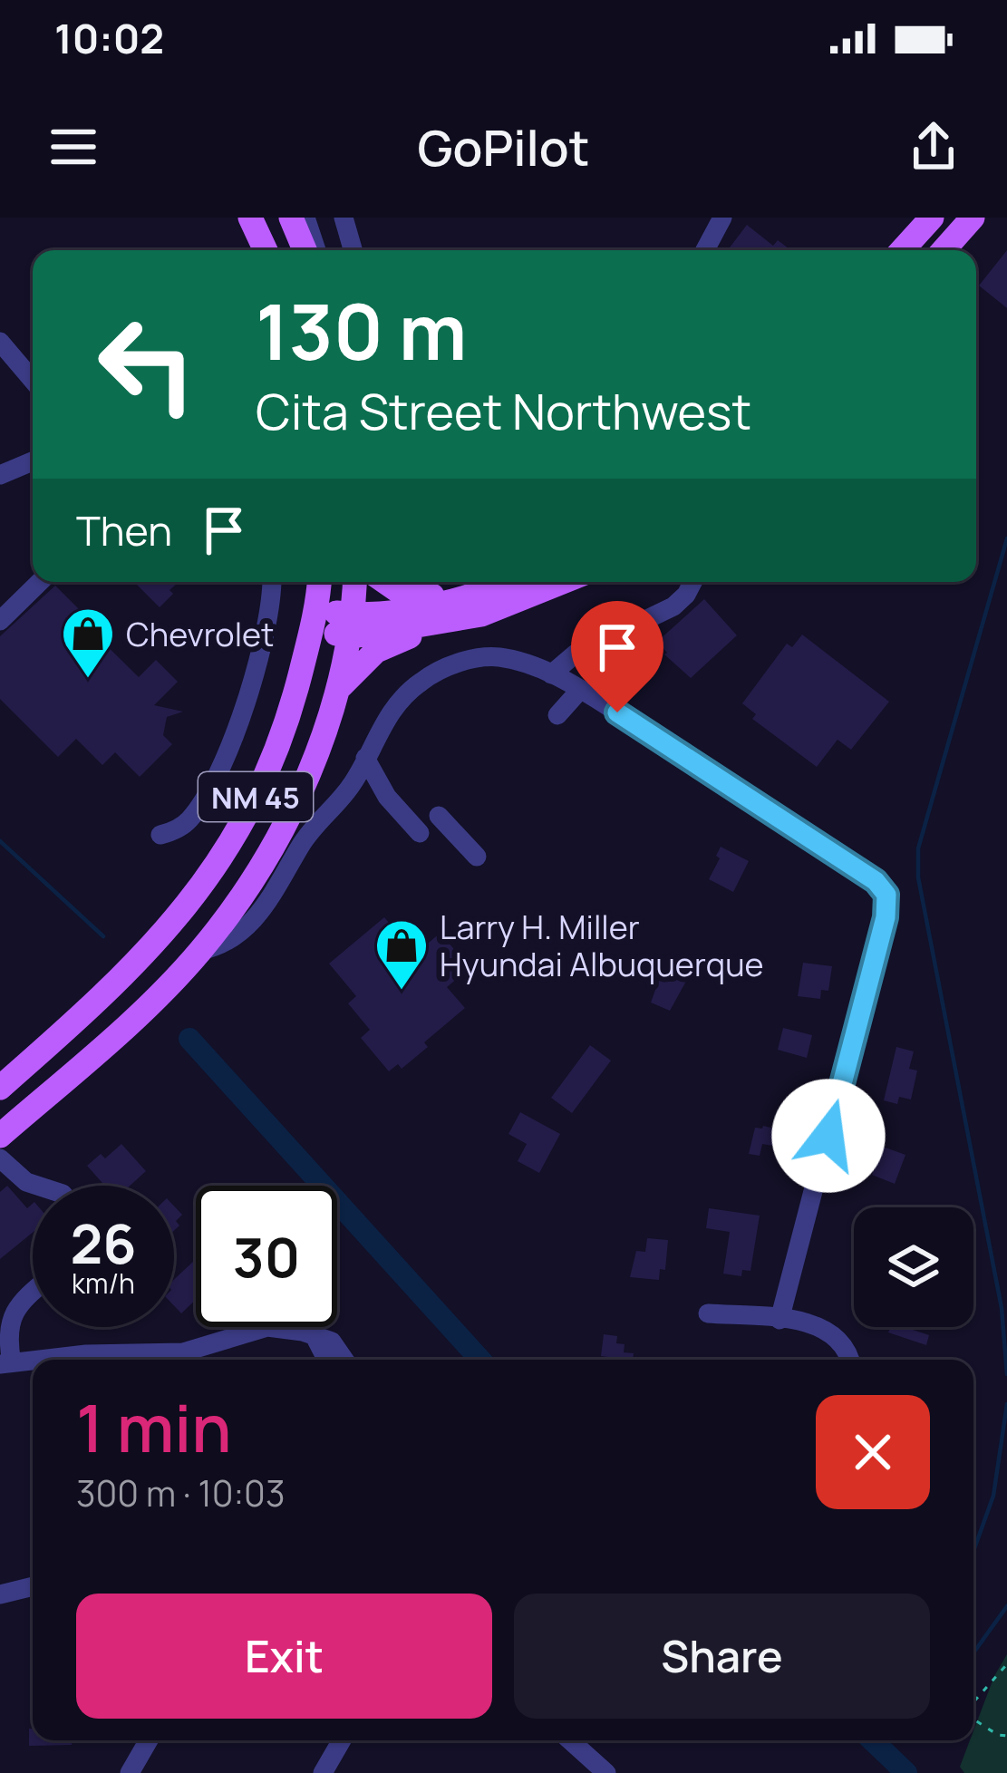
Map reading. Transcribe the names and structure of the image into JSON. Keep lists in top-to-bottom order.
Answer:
{
  "streets": {
    "main road": ["NM 45"]
  },
  "places": {
    "shop": ["Chevrolet", "Larry H. Miller Hyundai Albuquerque"]
  },
  "page": {
    "status": "10:02",
    "header": "GoPilot",
    "turn": ["130 m", "Cita Street Northwest"],
    "then": "Then",
    "speed": "26 km/h",
    "limit": "30",
    "heading": ["1 min", "300 m · 10:03"],
    "buttons": ["Exit", "Share"]
  }
}
